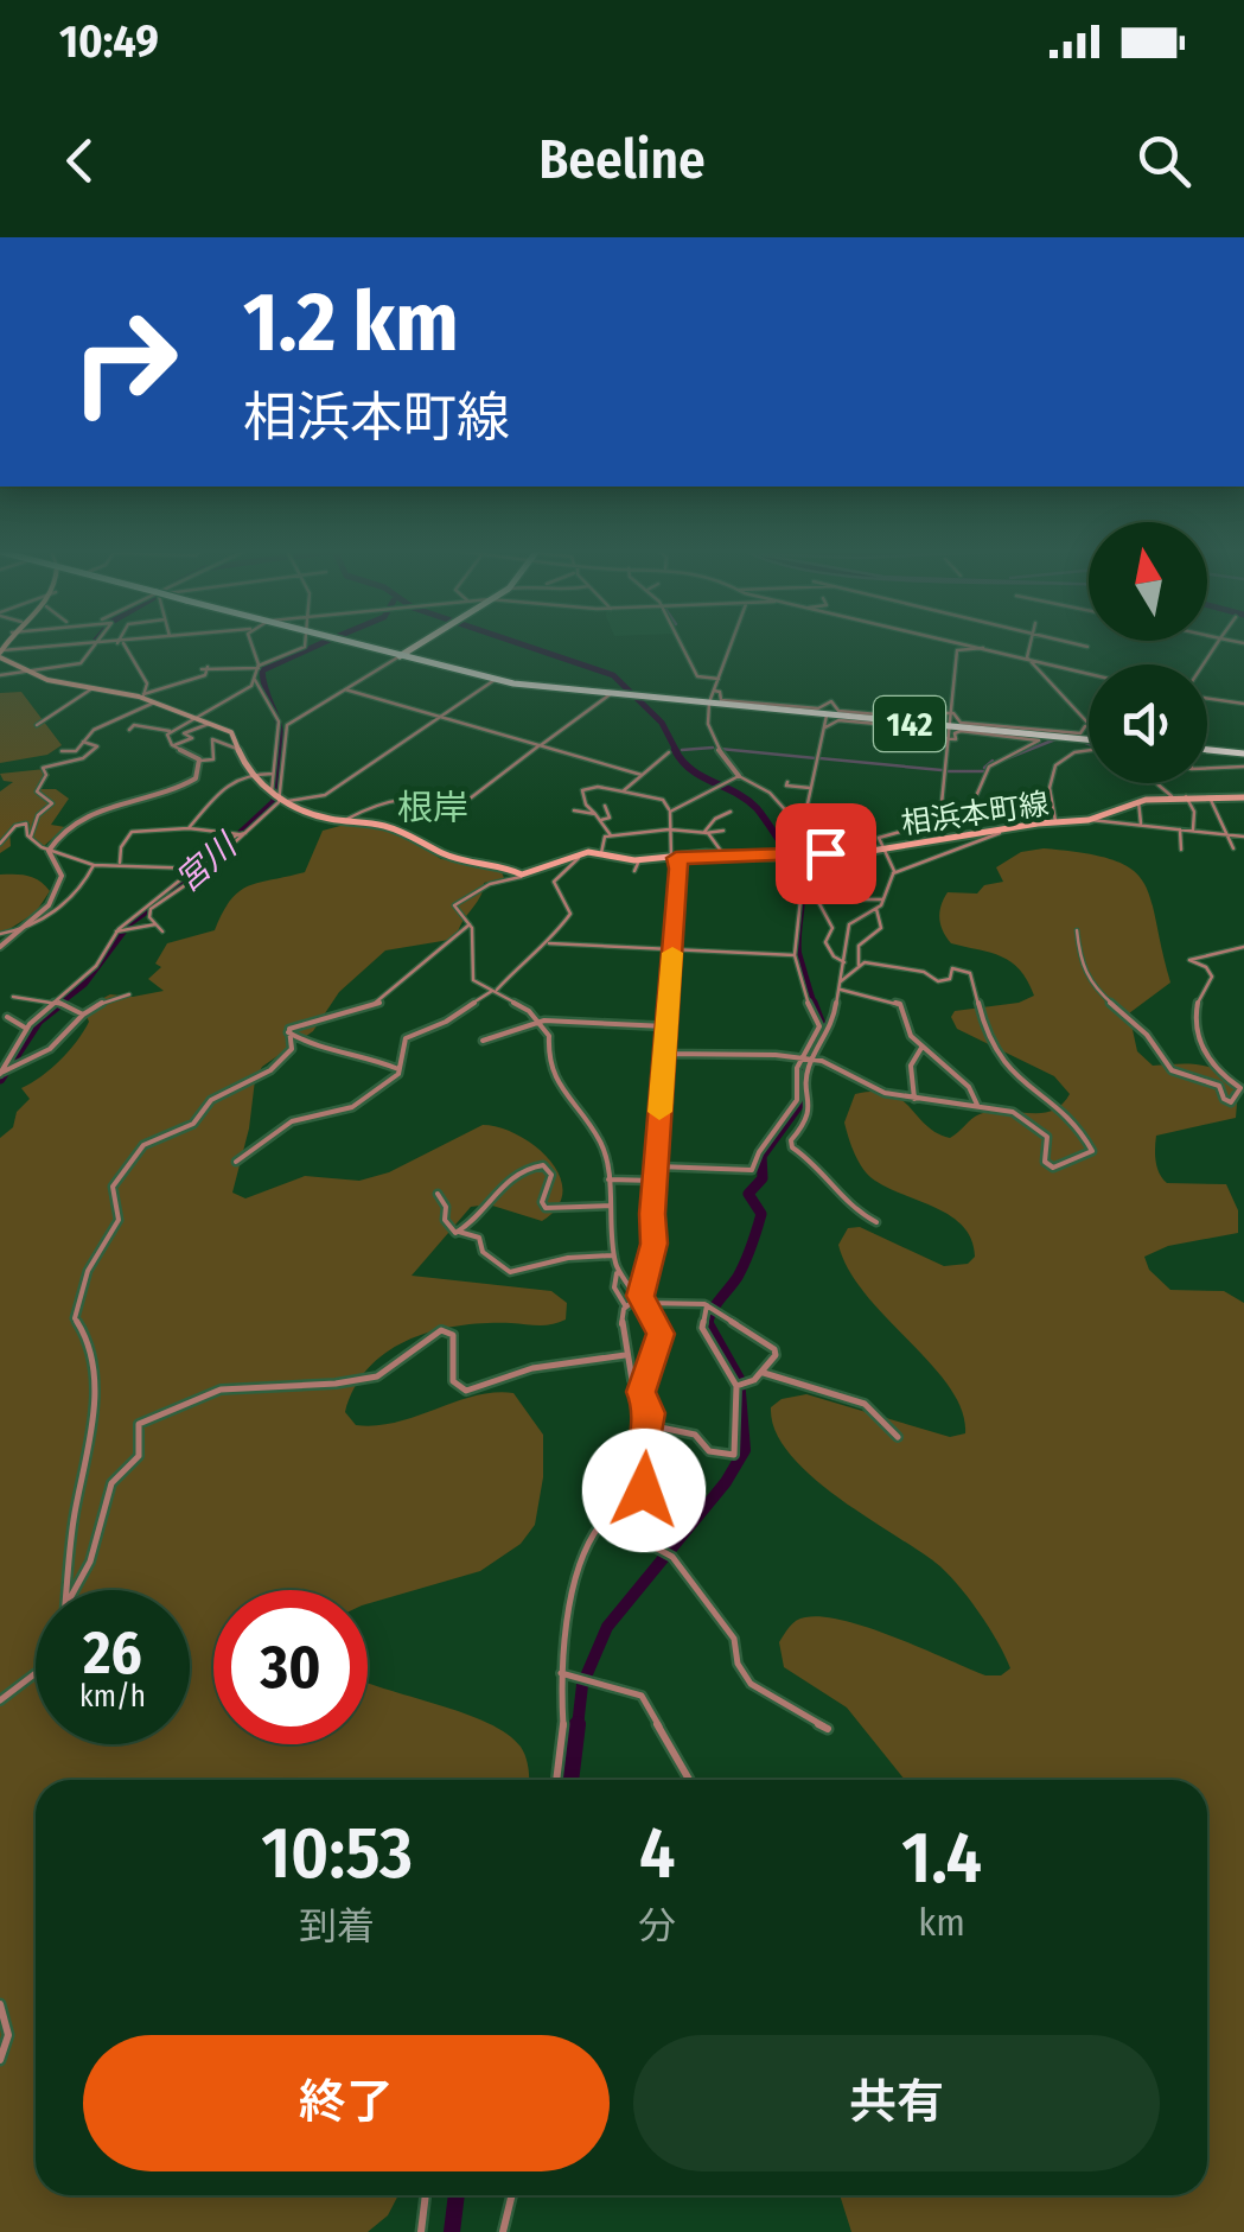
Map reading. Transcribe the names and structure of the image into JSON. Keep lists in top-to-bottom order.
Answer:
{
  "streets": {
    "highway": ["142"],
    "main road": ["相浜本町線"]
  },
  "districts": ["根岸"],
  "water": ["宮川"],
  "north": "top",
  "page": {
    "status": "10:49",
    "header": "Beeline",
    "turn": ["1.2 km", "相浜本町線"],
    "speed": "26 km/h",
    "limit": "30",
    "eta": [
      "10:53",
      "到着",
      "4",
      "分",
      "1.4",
      "km"
    ],
    "buttons": ["終了", "共有"]
  }
}
